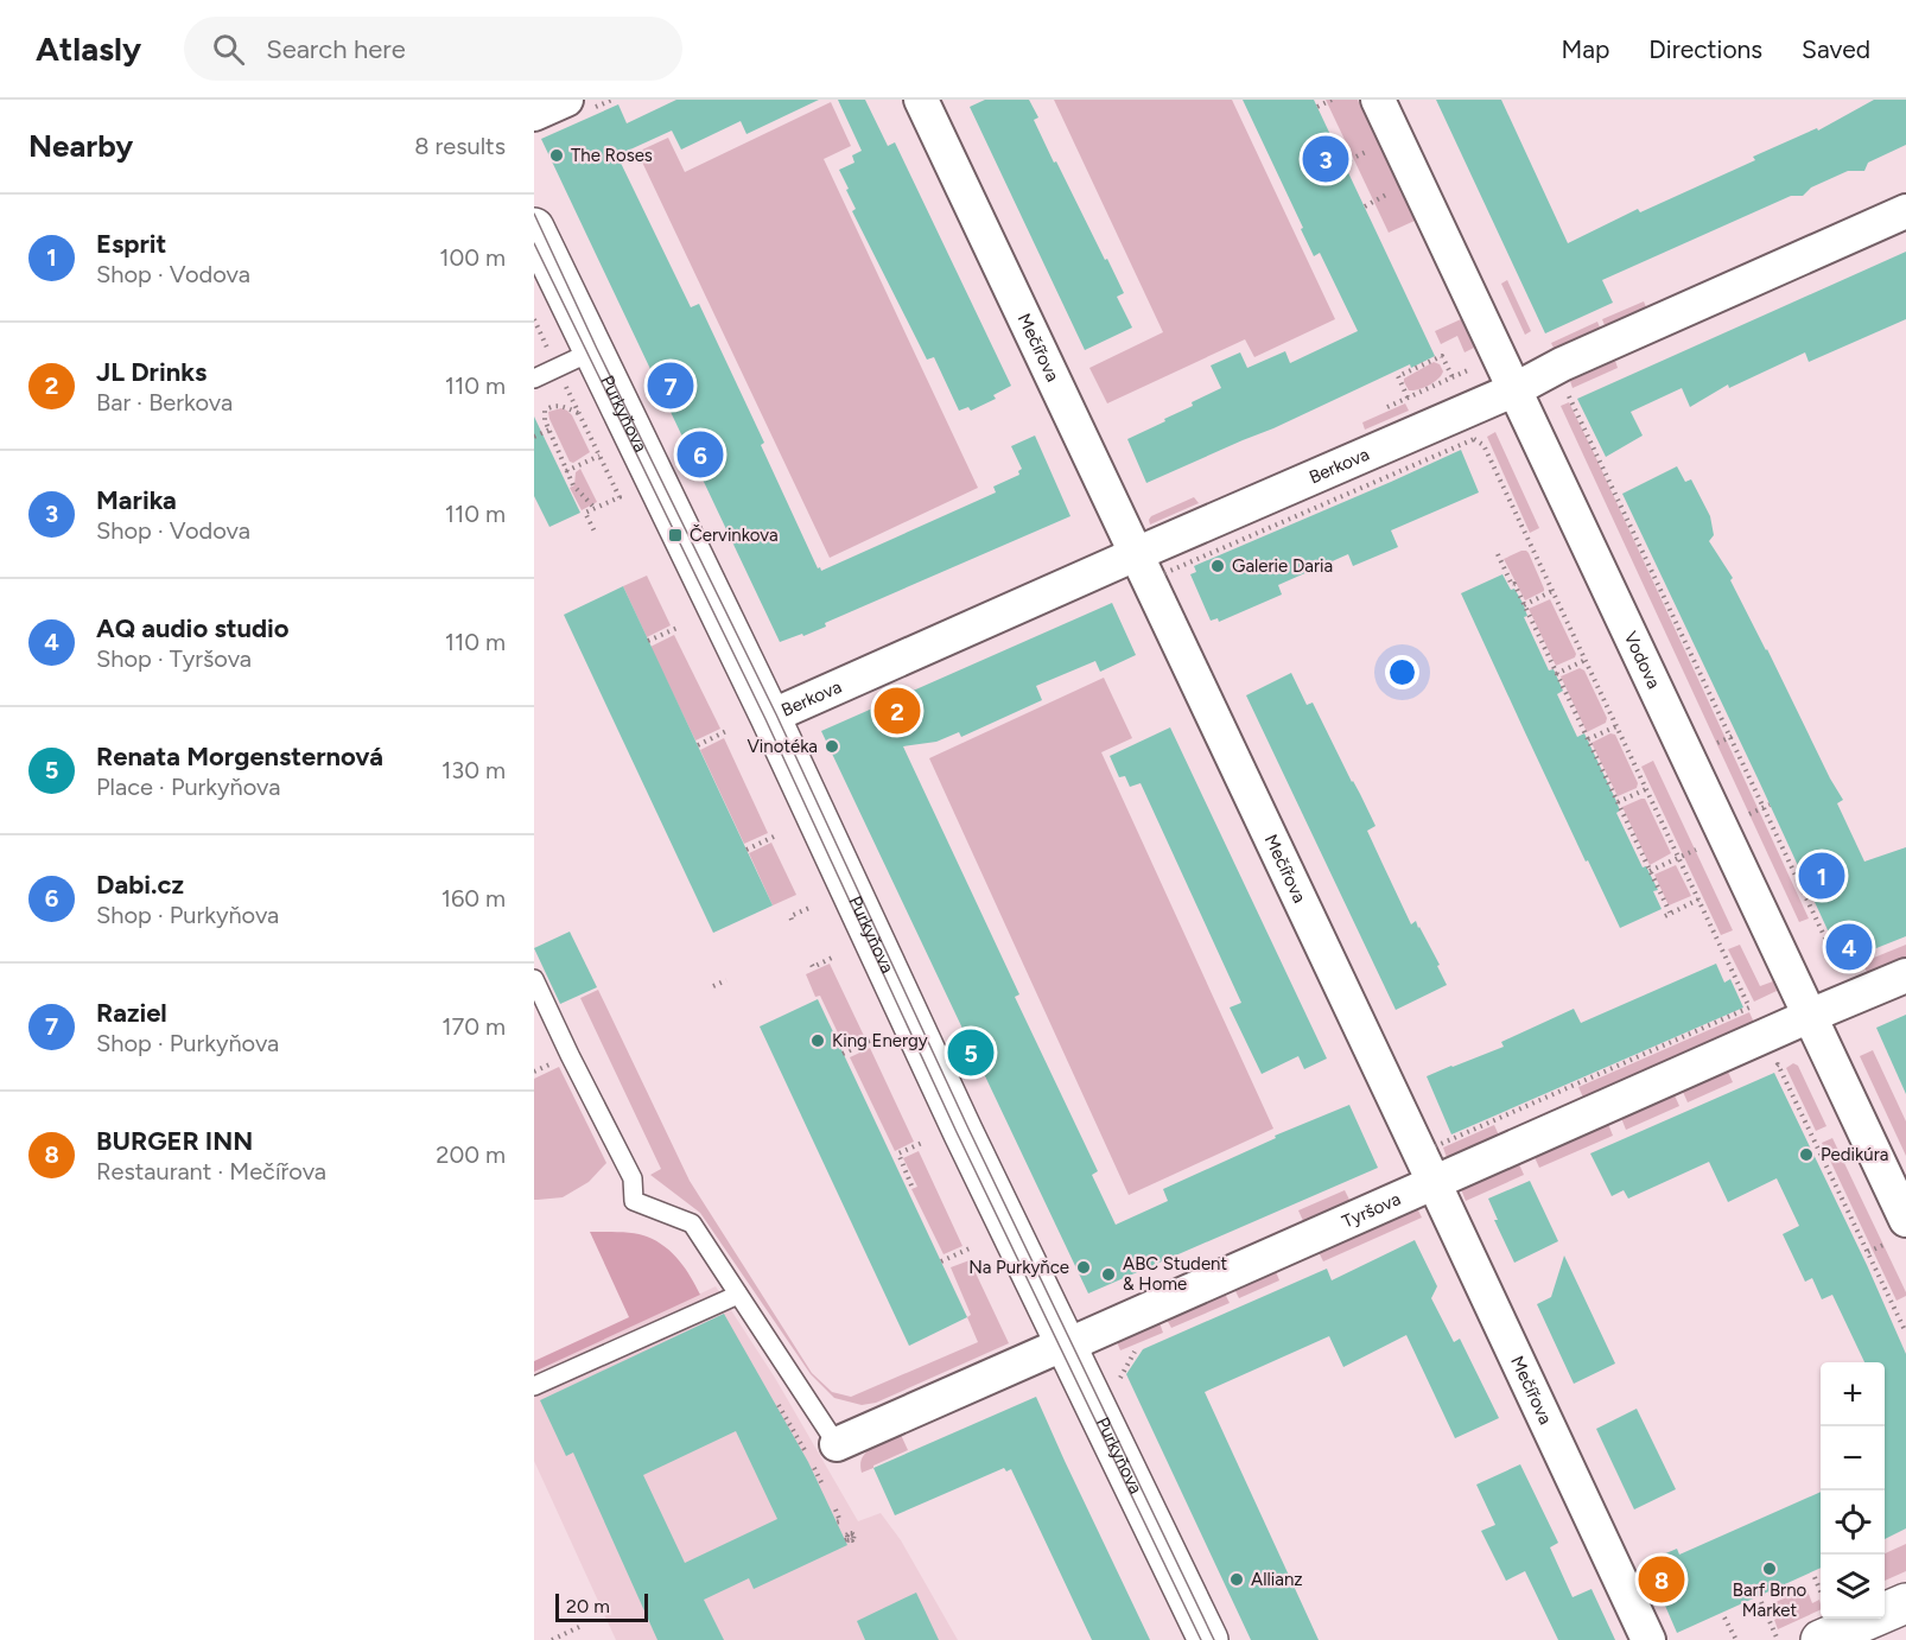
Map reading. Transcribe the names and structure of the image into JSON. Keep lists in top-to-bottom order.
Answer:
{
  "streets": {
    "street": [
      "Mečířova",
      "Purkyňova",
      "Berkova",
      "Vodova",
      "Tyršova"
    ]
  },
  "crossings": [
    ["Mečířova", "Berkova"],
    ["Mečířova", "Tyršova"],
    ["Purkyňova", "Berkova"],
    ["Purkyňova", "Tyršova"],
    ["Berkova", "Vodova"],
    ["Vodova", "Tyršova"]
  ],
  "places": {
    "other": [
      "The Roses",
      "Galerie Daria",
      "Vinotéka",
      "King Energy",
      "Pedikúra",
      "Na Purkyňce",
      "ABC Student & Home",
      "Barf Brno Market",
      "Allianz"
    ],
    "transit": ["Červinkova"]
  },
  "scale_bar": "20 m",
  "page": {
    "header": "Atlasly",
    "search": "Search here",
    "nav": ["Map", "Directions", "Saved"],
    "heading": ["Nearby", "8 results"],
    "pins": [
      "3",
      "7",
      "6",
      "2",
      "1",
      "4",
      "5",
      "8"
    ],
    "list": [
      {
        "mark": "1",
        "name": "Esprit",
        "note": "Shop · Vodova",
        "value": "100 m"
      },
      {
        "mark": "2",
        "name": "JL Drinks",
        "note": "Bar · Berkova",
        "value": "110 m"
      },
      {
        "mark": "3",
        "name": "Marika",
        "note": "Shop · Vodova",
        "value": "110 m"
      },
      {
        "mark": "4",
        "name": "AQ audio studio",
        "note": "Shop · Tyršova",
        "value": "110 m"
      },
      {
        "mark": "5",
        "name": "Renata Morgensternová",
        "note": "Place · Purkyňova",
        "value": "130 m"
      },
      {
        "mark": "6",
        "name": "Dabi.cz",
        "note": "Shop · Purkyňova",
        "value": "160 m"
      },
      {
        "mark": "7",
        "name": "Raziel",
        "note": "Shop · Purkyňova",
        "value": "170 m"
      },
      {
        "mark": "8",
        "name": "BURGER INN",
        "note": "Restaurant · Mečířova",
        "value": "200 m"
      }
    ],
    "map_buttons": ["+", "−"],
    "scale": "20 m"
  }
}
